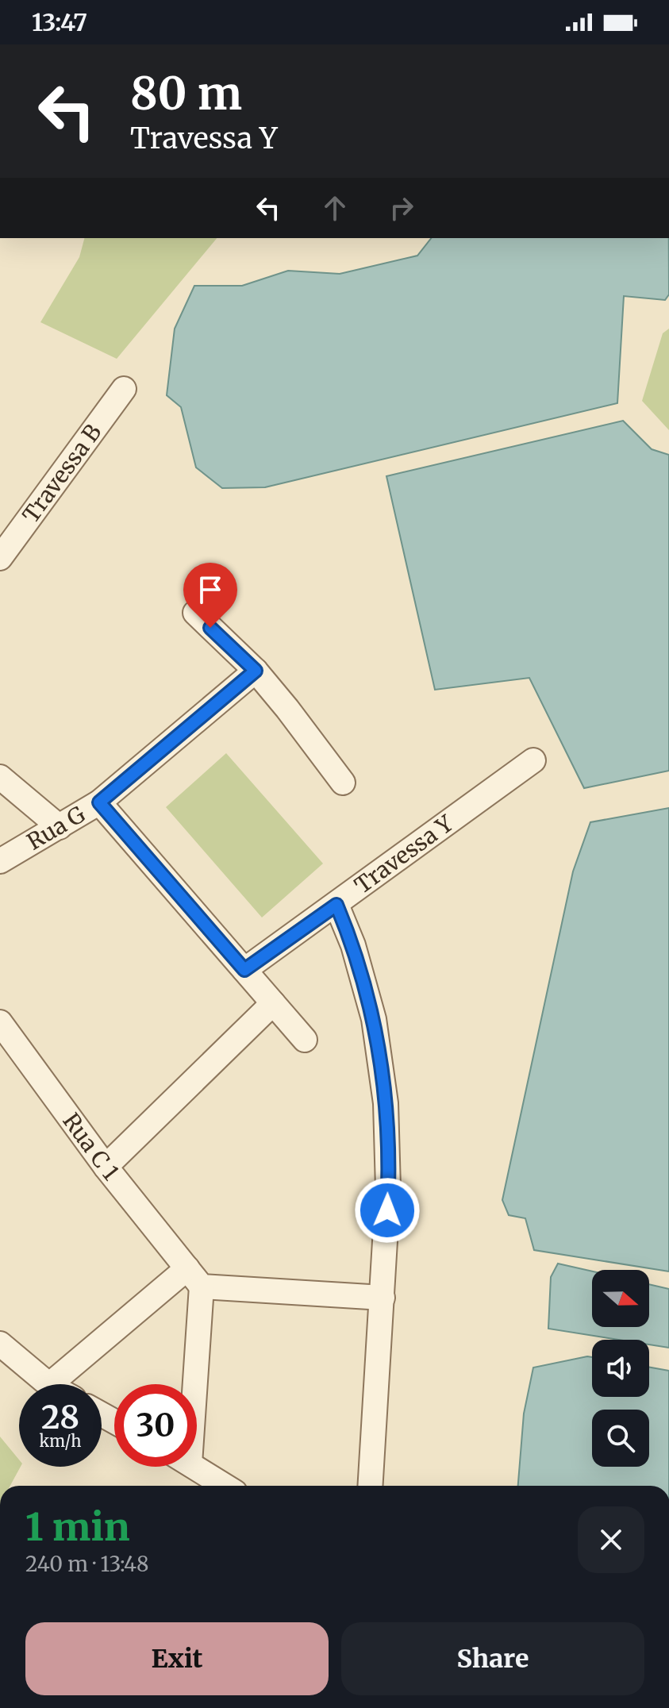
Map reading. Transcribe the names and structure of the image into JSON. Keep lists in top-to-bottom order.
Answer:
{
  "streets": {
    "street": [
      "Travessa B",
      "Rua G",
      "Travessa Y",
      "Rua C 1"
    ]
  },
  "north": "right",
  "page": {
    "status": "13:47",
    "turn": ["80 m", "Travessa Y"],
    "speed": "28 km/h",
    "limit": "30",
    "heading": ["1 min", "240 m · 13:48"],
    "buttons": ["Exit", "Share"]
  }
}
